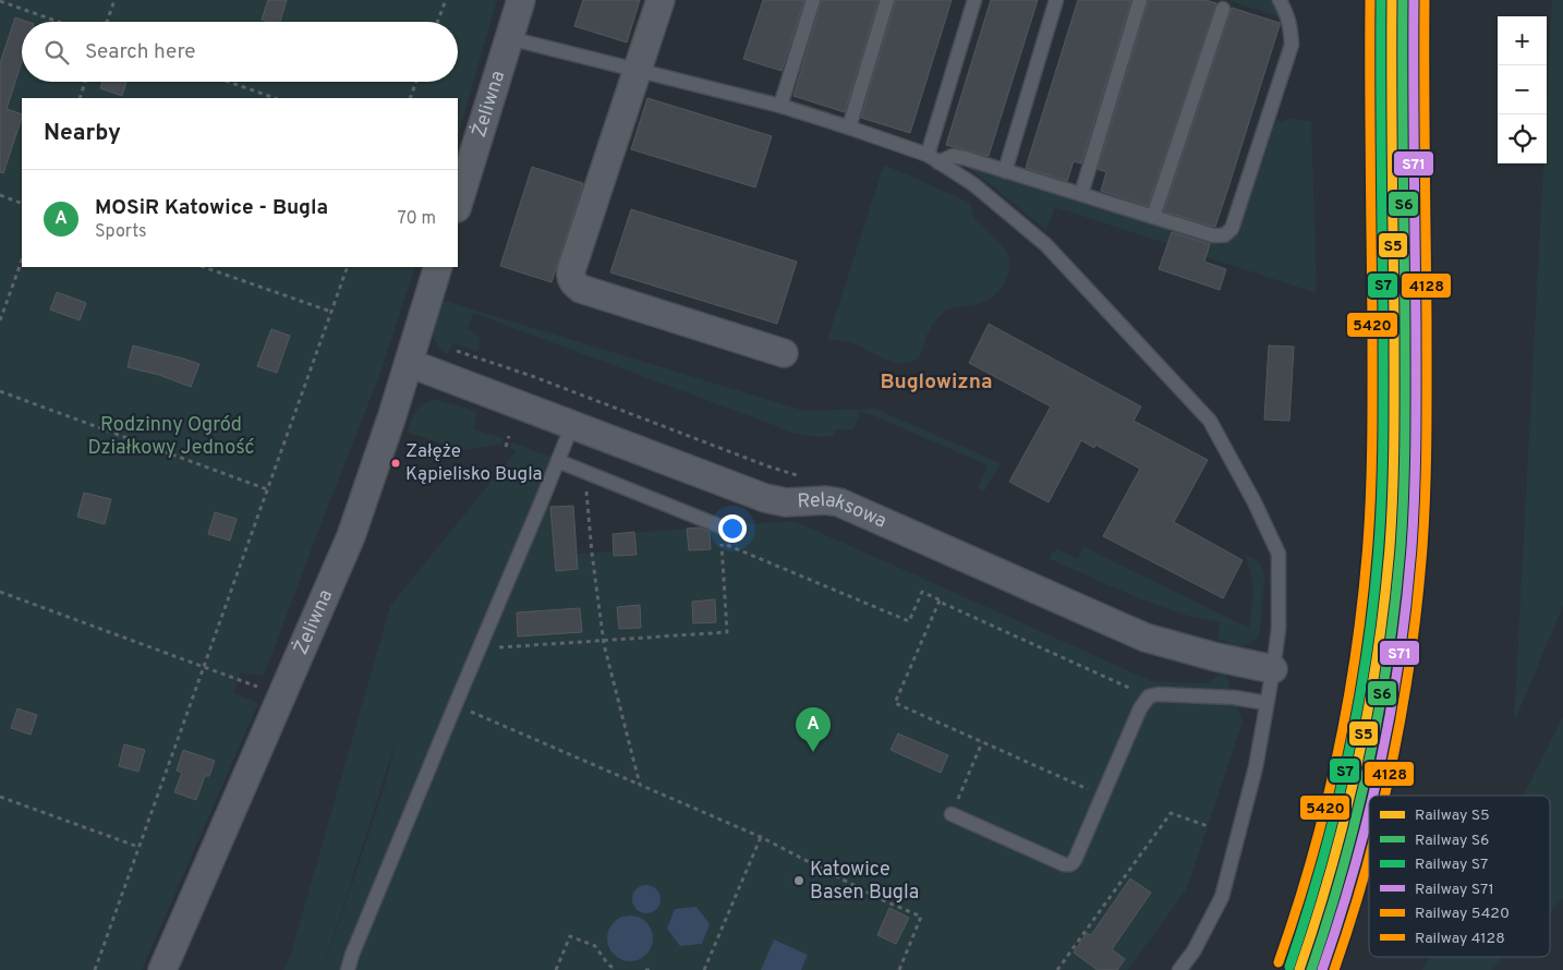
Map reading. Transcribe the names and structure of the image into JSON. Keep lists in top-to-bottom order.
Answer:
{
  "streets": {
    "street": ["Żeliwna", "Relaksowa"]
  },
  "crossings": [
    ["Żeliwna", "Relaksowa"]
  ],
  "districts": ["Buglowizna"],
  "parks": ["Rodzinny Ogród Działkowy Jedność"],
  "places": ["Załęże Kąpielisko Bugla", "Katowice Basen Bugla"],
  "lines": [
    "rail line S5",
    "rail line S6",
    "rail line S7",
    "rail line S71",
    "rail line 5420",
    "rail line 4128"
  ],
  "legend": [
    "Railway S5",
    "Railway S6",
    "Railway S7",
    "Railway S71",
    "Railway 5420",
    "Railway 4128"
  ],
  "page": {
    "map_buttons": ["+", "−"],
    "search": "Search here",
    "heading": "Nearby",
    "list": [
      {
        "mark": "A",
        "name": "MOSiR Katowice - Bugla",
        "note": "Sports",
        "value": "70 m"
      }
    ],
    "pins": "A"
  }
}
